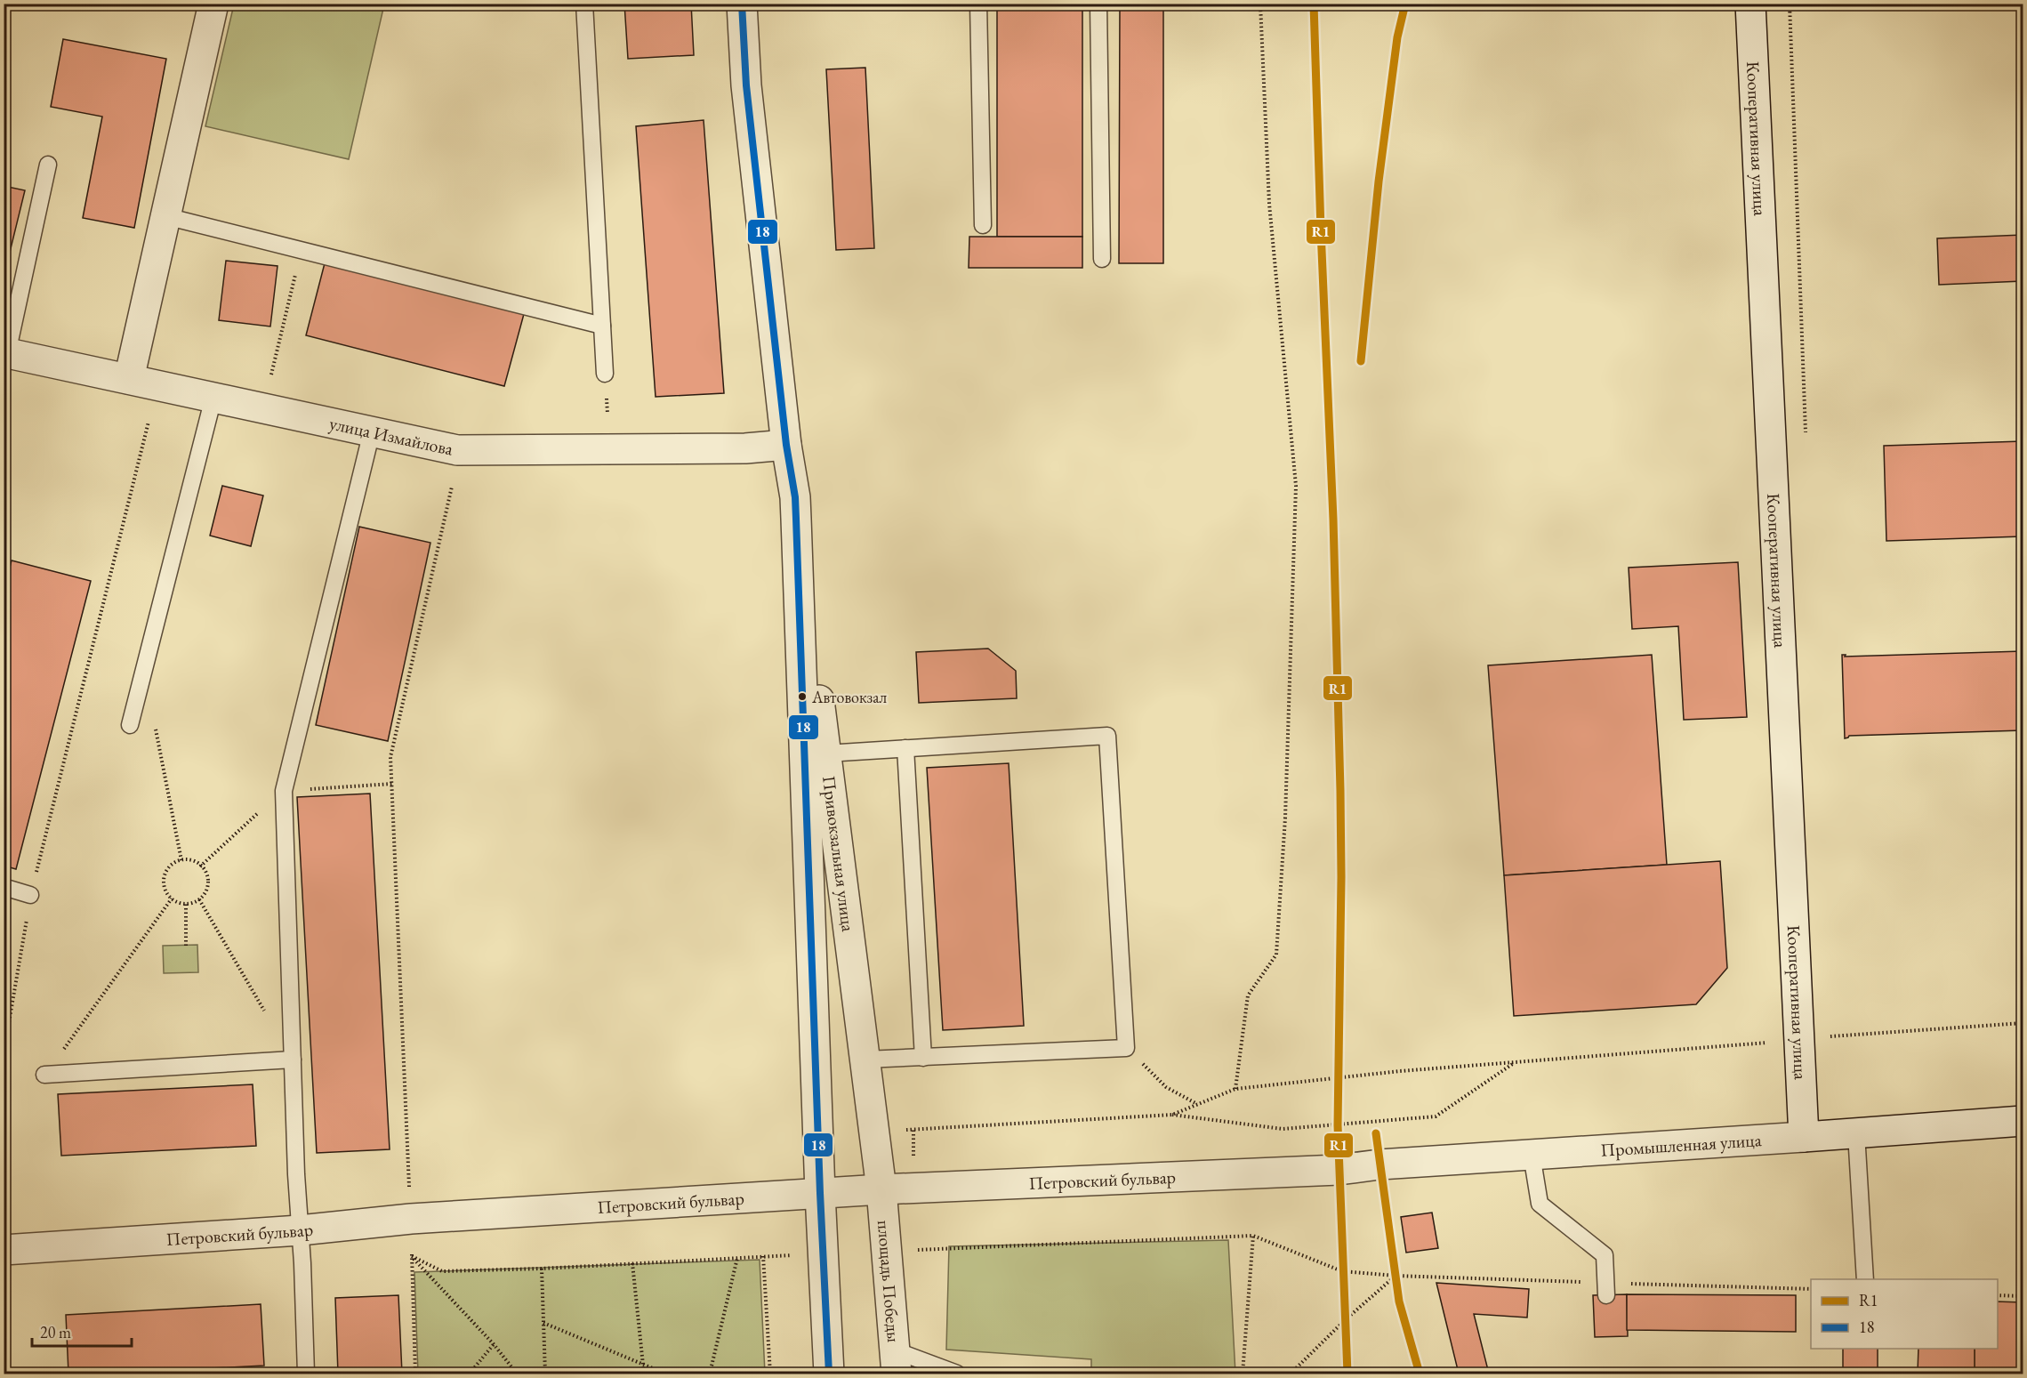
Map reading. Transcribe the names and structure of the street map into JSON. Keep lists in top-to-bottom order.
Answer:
{
  "streets": {
    "street": [
      "Кооперативная улица",
      "улица Измайлова",
      "Привокзальная улица",
      "Промышленная улица",
      "Петровский бульвар",
      "площадь Победы"
    ]
  },
  "crossings": [
    ["Кооперативная улица", "Промышленная улица"],
    ["улица Измайлова", "Привокзальная улица"],
    ["Привокзальная улица", "Петровский бульвар"],
    ["Привокзальная улица", "площадь Победы"],
    ["Промышленная улица", "Петровский бульвар"],
    ["Петровский бульвар", "площадь Победы"]
  ],
  "places": ["Автовокзал"],
  "lines": ["transit line R1", "transit line 18"],
  "legend": ["R1", "18"],
  "scale_bar": "20 m"
}
